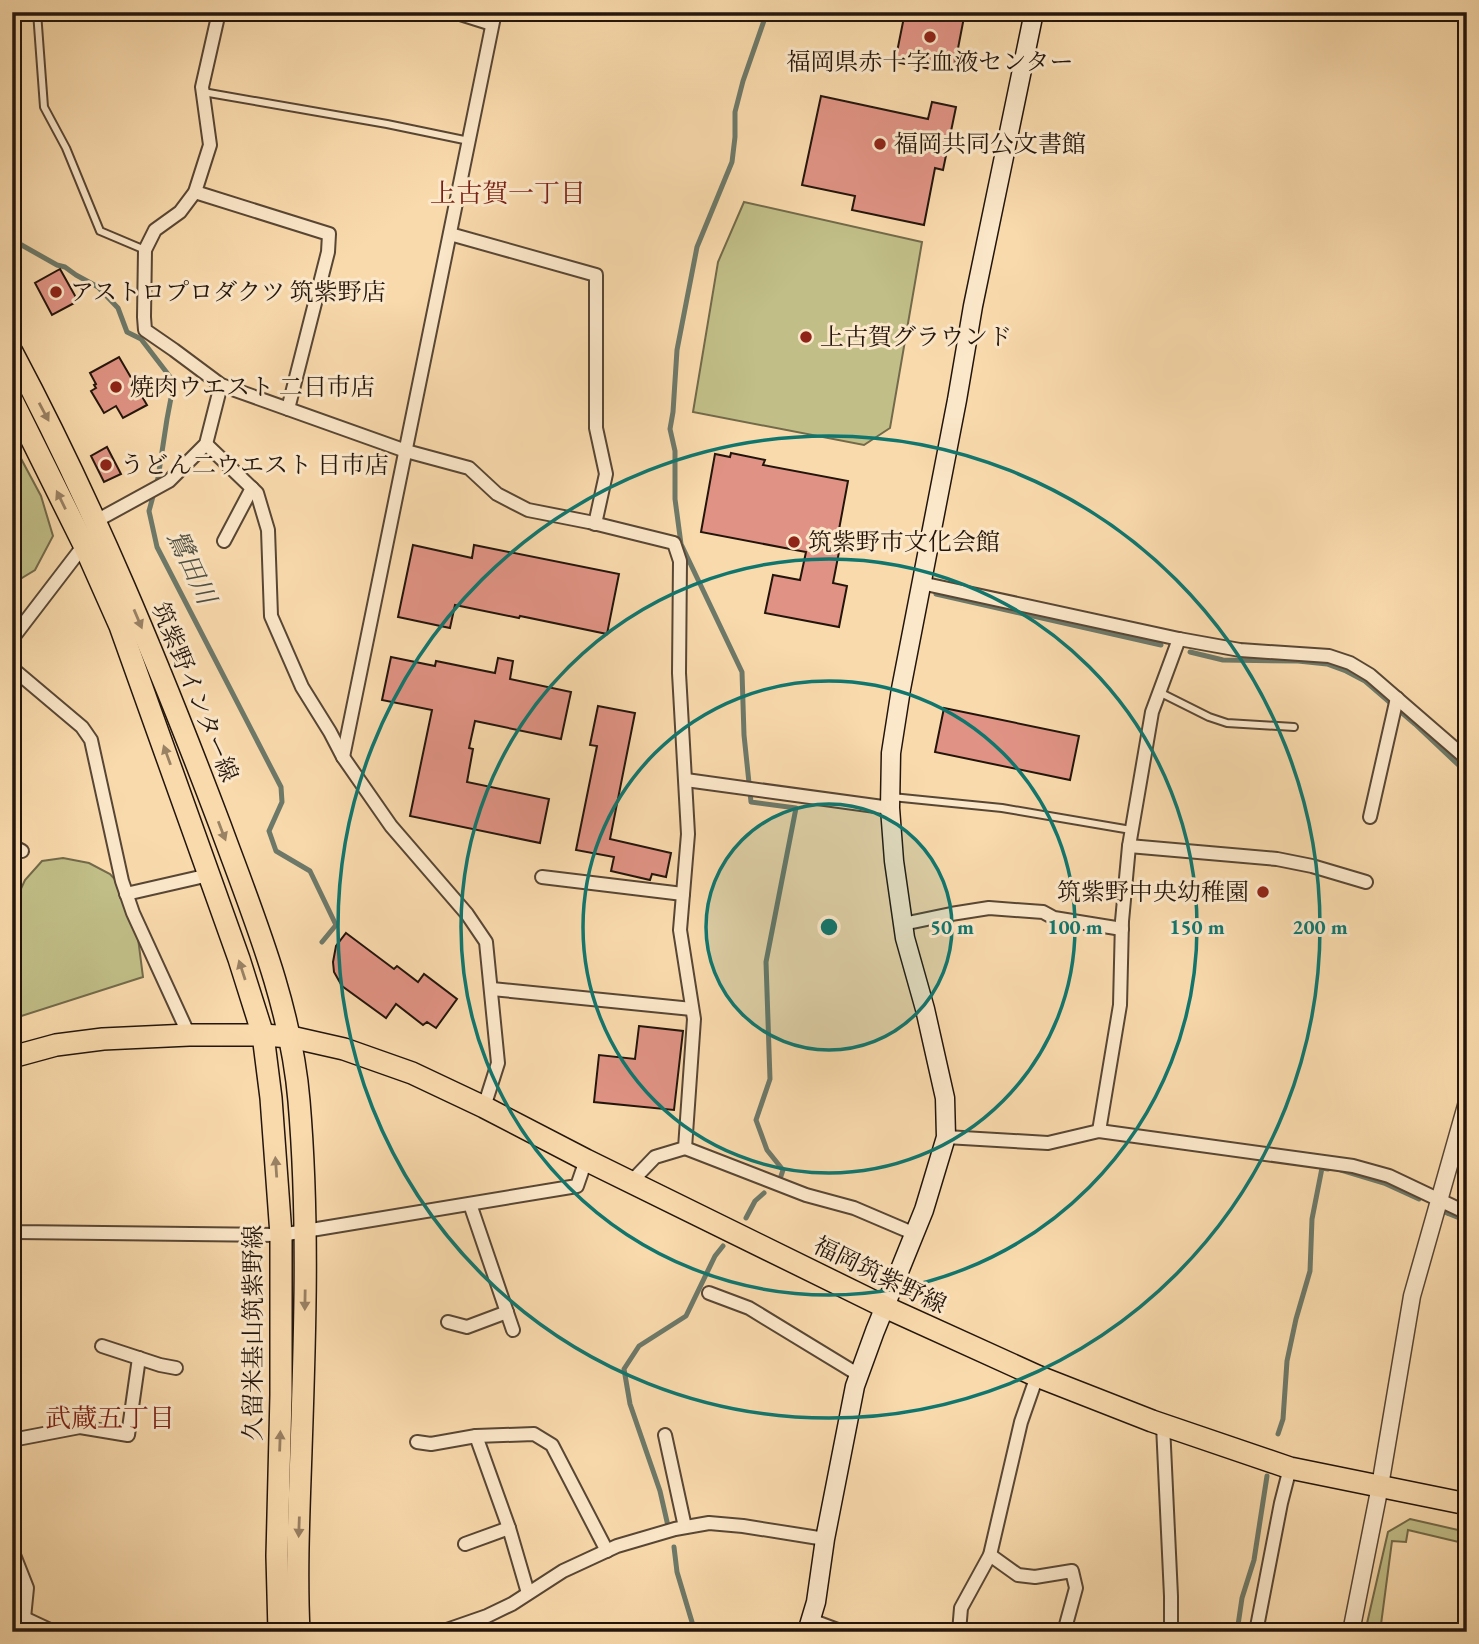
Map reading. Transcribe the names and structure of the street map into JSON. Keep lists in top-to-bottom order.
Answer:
{
  "streets": {
    "main road": ["筑紫野インター線", "福岡筑紫野線", "久留米基山筑紫野線"]
  },
  "crossings": [
    ["筑紫野インター線", "福岡筑紫野線"],
    ["筑紫野インター線", "久留米基山筑紫野線"],
    ["福岡筑紫野線", "久留米基山筑紫野線"]
  ],
  "districts": ["上古賀一丁目", "武蔵五丁目"],
  "water": ["鷺田川"],
  "places": [
    "福岡県赤十字血液センター",
    "福岡共同公文書館",
    "アストロプロダクツ 筑紫野店",
    "上古賀グラウンド",
    "焼肉ウエスト 二日市店",
    "うどん二ウエスト 日市店",
    "筑紫野市文化会館",
    "筑紫野中央幼稚園"
  ],
  "rings": [
    "50 m",
    "100 m",
    "150 m",
    "200 m"
  ]
}
